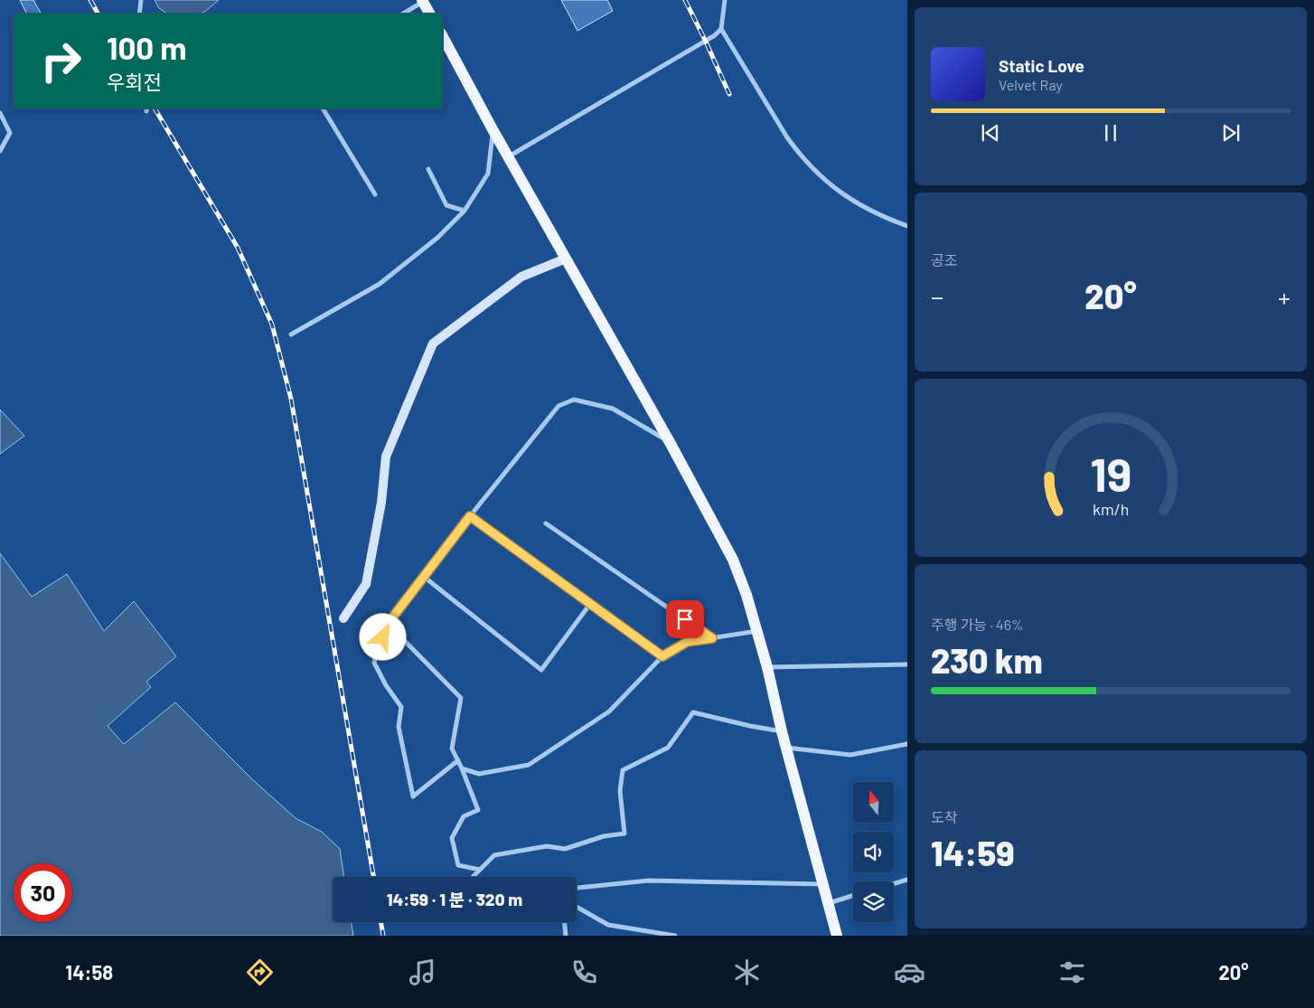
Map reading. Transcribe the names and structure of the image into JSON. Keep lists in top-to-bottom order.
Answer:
{
  "north": "top",
  "page": {
    "turn": ["100 m", "우회전"],
    "song": ["Static Love", "Velvet Ray"],
    "tile": [
      "공조",
      ["주행 가능 · 46%", "230 km"],
      ["도착", "14:59"]
    ],
    "heat": ["−", "20°", "+"],
    "limit": "30",
    "trip": "14:59 · 1 분 · 320 m",
    "tabs": ["14:58", "20°"],
    "gauge": ["19", "km/h"]
  }
}
